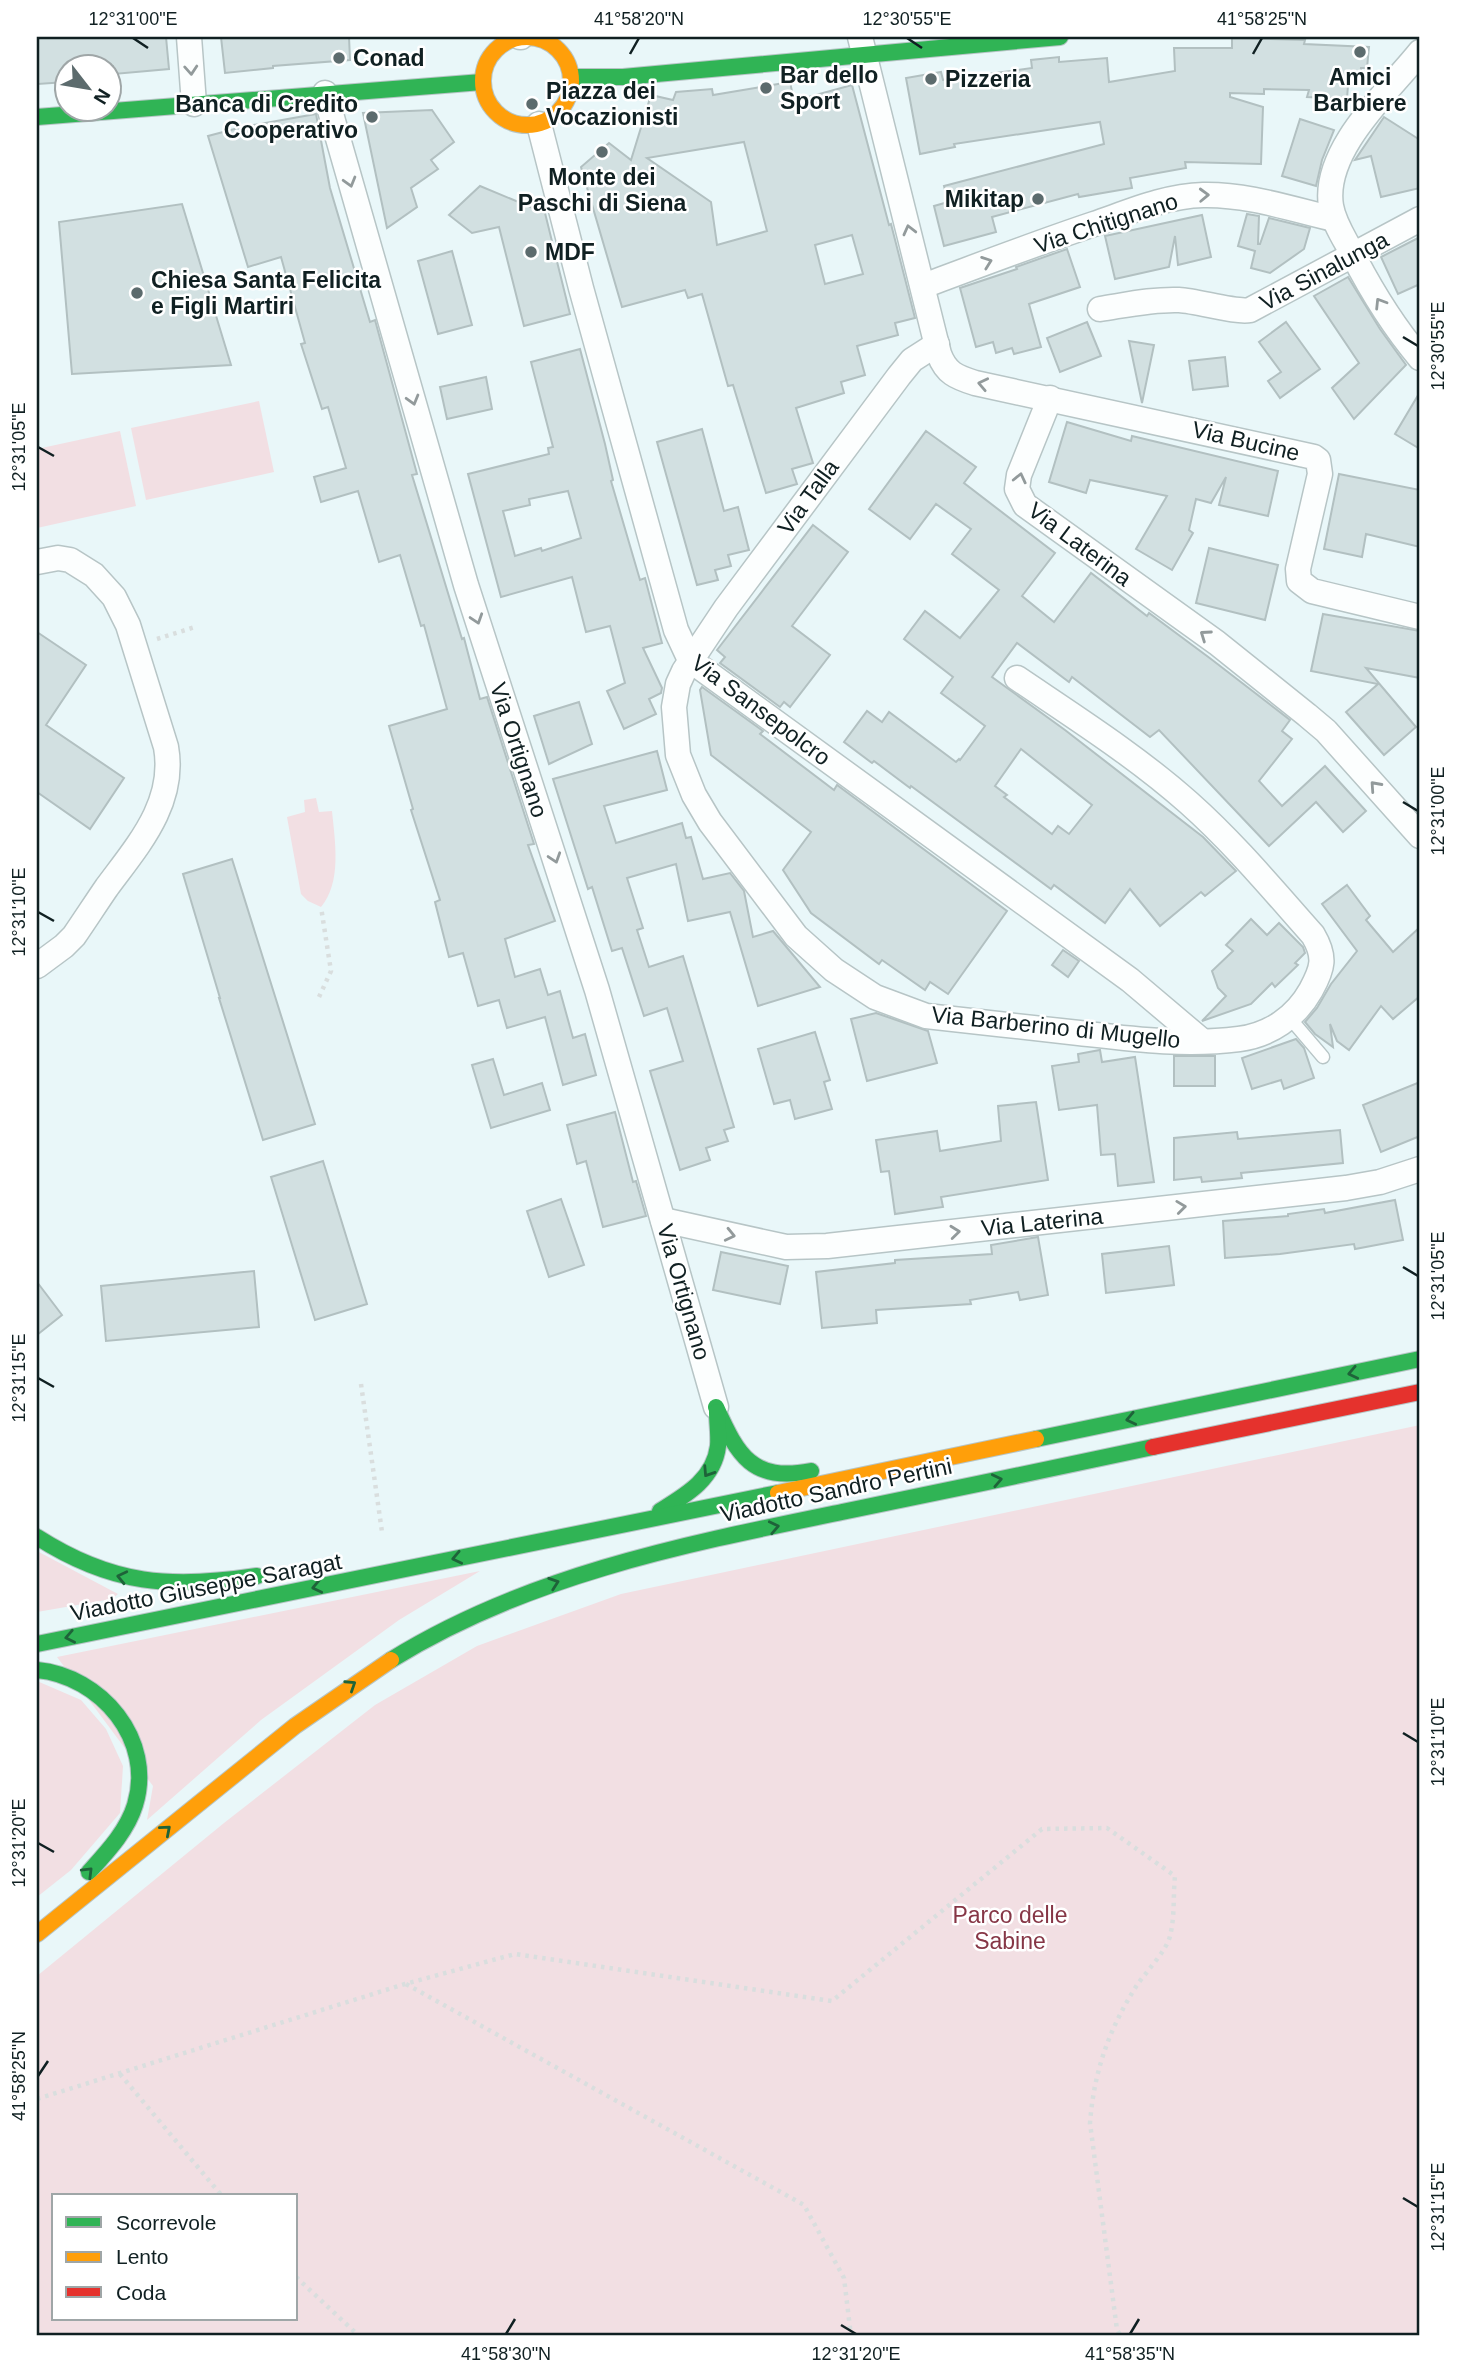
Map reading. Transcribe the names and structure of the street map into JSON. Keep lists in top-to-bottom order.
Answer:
{
  "streets": {
    "main road": ["Viadotto Sandro Pertini", "Viadotto Giuseppe Saragat"],
    "street": [
      "Via Chitignano",
      "Via Sinalunga",
      "Via Bucine",
      "Via Talla",
      "Via Laterina",
      "Via Sansepolcro",
      "Via Ortignano",
      "Via Barberino di Mugello"
    ]
  },
  "crossings": [
    ["Via Bucine", "Via Laterina"],
    ["Via Talla", "Via Sansepolcro"],
    ["Via Talla", "Via Barberino di Mugello"],
    ["Via Laterina", "Via Ortignano"],
    ["Via Sansepolcro", "Via Barberino di Mugello"],
    ["Viadotto Sandro Pertini", "Viadotto Giuseppe Saragat"]
  ],
  "one_way": ["Via Chitignano", "Via Ortignano"],
  "parks": ["Parco delle Sabine"],
  "places": [
    "Amici Barbiere",
    "Conad",
    "Pizzeria",
    "Bar dello Sport",
    "Piazza dei Vocazionisti",
    "Banca di Credito Cooperativo",
    "Monte dei Paschi di Siena",
    "Mikitap",
    "MDF",
    "Chiesa Santa Felicita e Figli Martiri"
  ],
  "legend": ["Scorrevole", "Lento", "Coda"],
  "north": "bottom right",
  "coordinates": [
    "12°31'00\"E",
    "41°58'20\"N",
    "12°30'55\"E",
    "41°58'25\"N",
    "12°31'05\"E",
    "12°31'10\"E",
    "12°31'15\"E",
    "12°31'20\"E",
    "41°58'30\"N",
    "41°58'35\"N"
  ]
}
